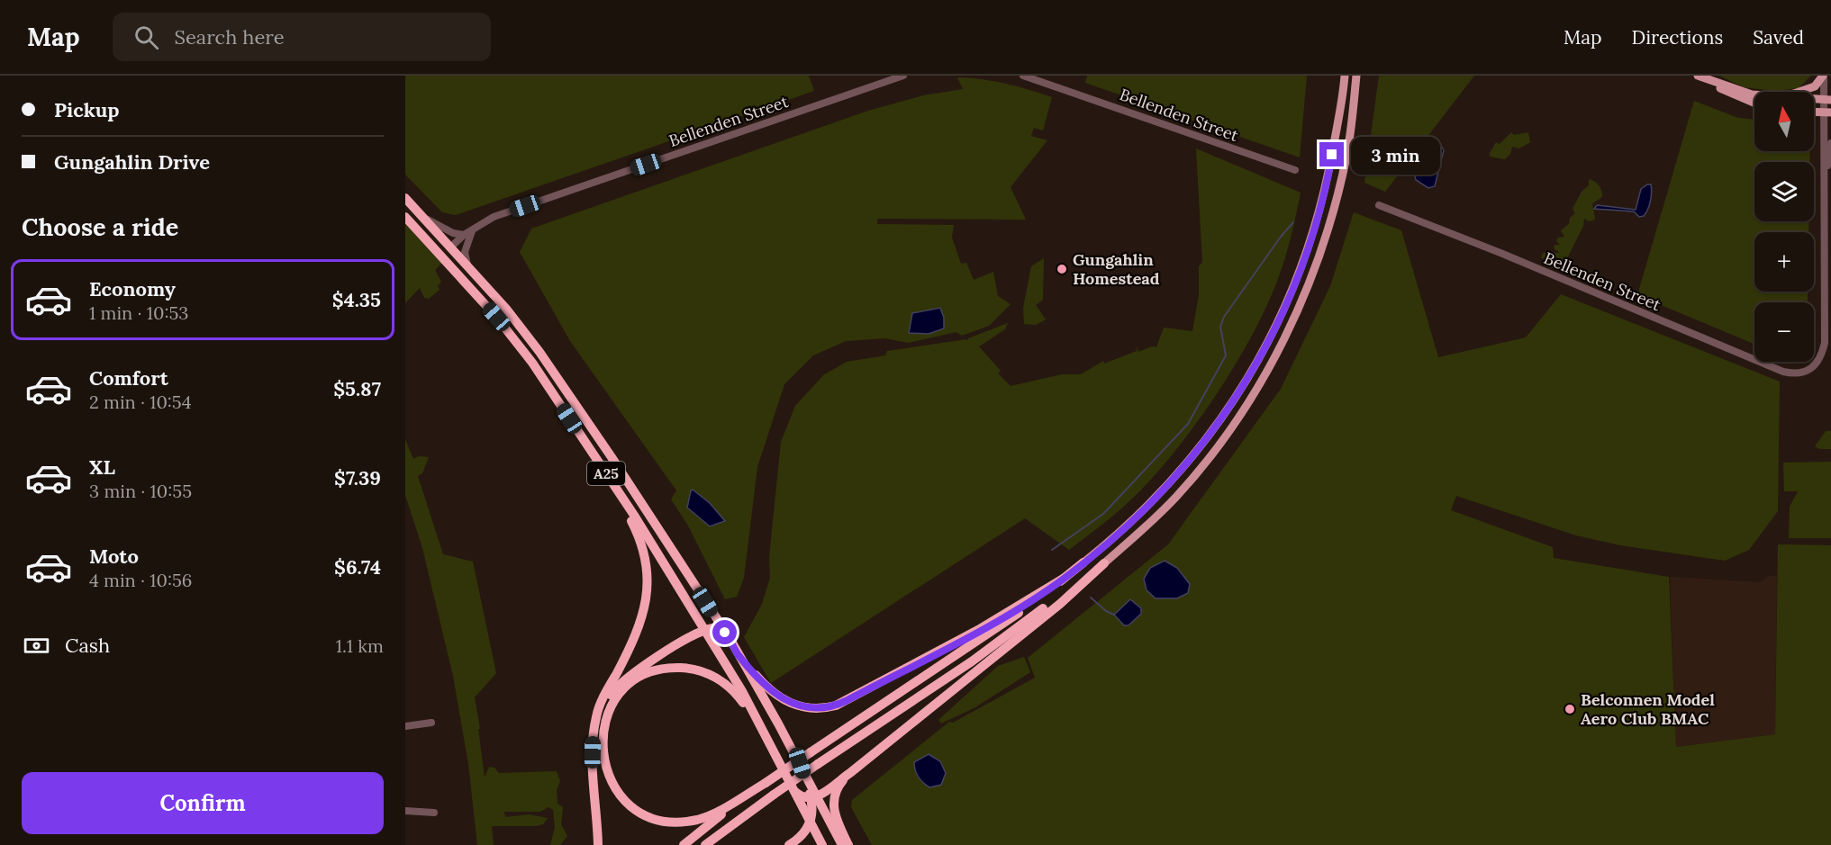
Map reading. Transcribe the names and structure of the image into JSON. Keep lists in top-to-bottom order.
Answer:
{
  "streets": {
    "highway": ["A25"],
    "street": ["Bellenden Street"]
  },
  "crossings": [
    ["Bellenden Street", "A25"]
  ],
  "places": ["Gungahlin Homestead", "Belconnen Model Aero Club BMAC"],
  "north": "top",
  "page": {
    "header": "Map",
    "search": "Search here",
    "nav": ["Map", "Directions", "Saved"],
    "banner": ["Pickup", "Gungahlin Drive"],
    "map_buttons": ["+", "−"],
    "bubble": "3 min",
    "heading": "Choose a ride",
    "list": [
      {
        "name": "Economy",
        "note": "1 min · 10:53",
        "value": "$4.35"
      },
      {
        "name": "Comfort",
        "note": "2 min · 10:54",
        "value": "$5.87"
      },
      {
        "name": "XL",
        "note": "3 min · 10:55",
        "value": "$7.39"
      },
      {
        "name": "Moto",
        "note": "4 min · 10:56",
        "value": "$6.74"
      }
    ],
    "pay": ["Cash", "1.1 km"],
    "buttons": "Confirm"
  }
}
